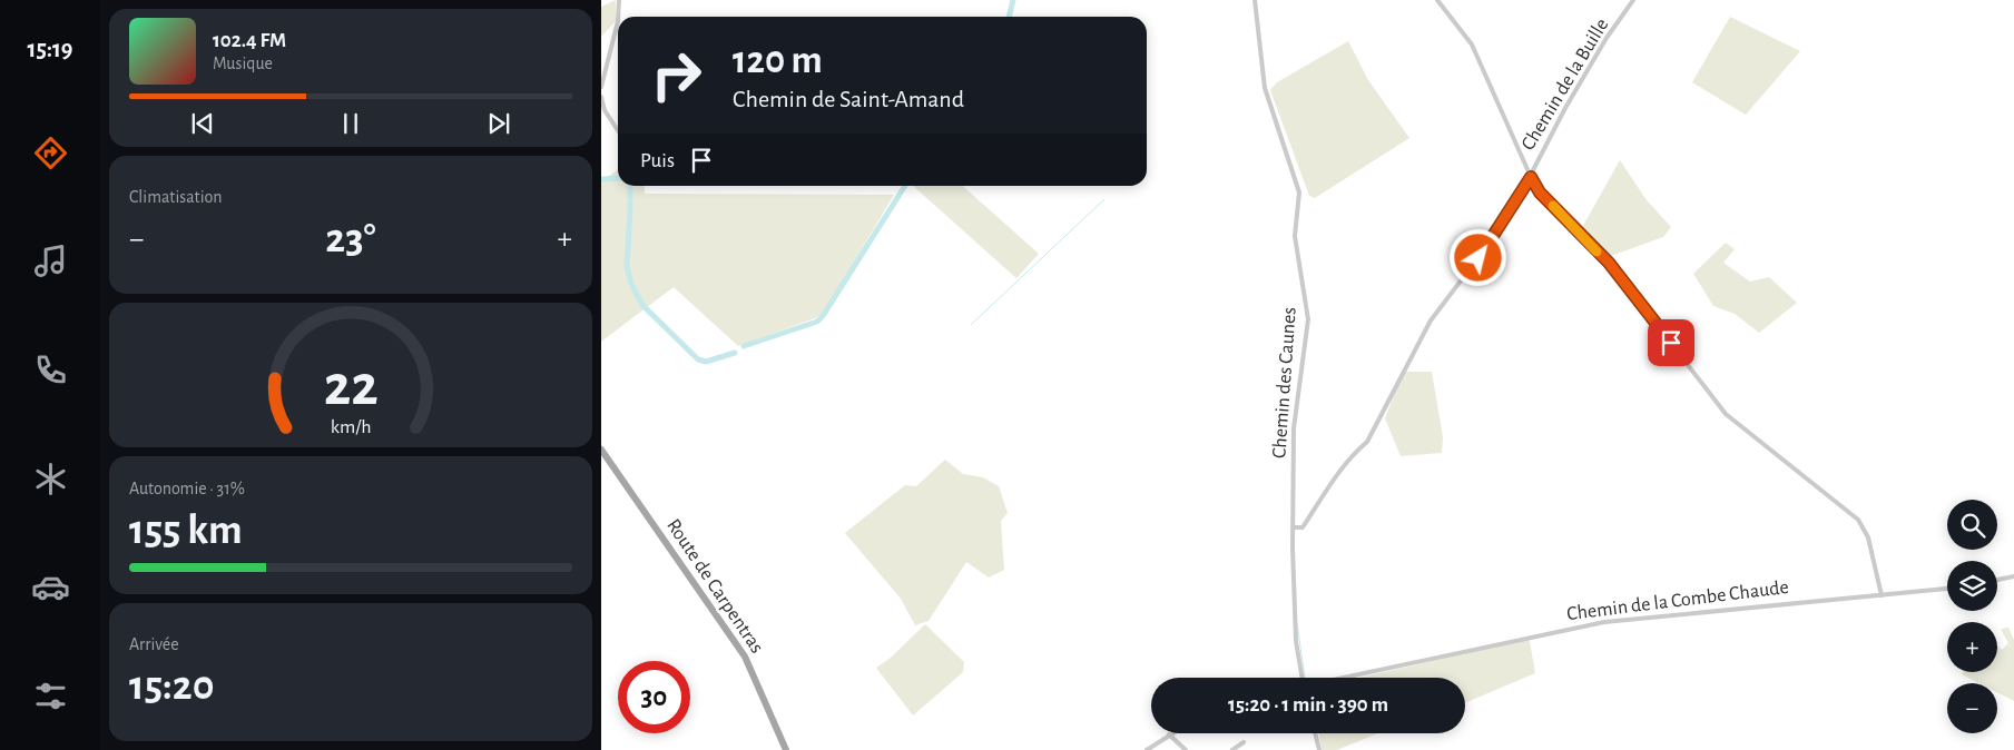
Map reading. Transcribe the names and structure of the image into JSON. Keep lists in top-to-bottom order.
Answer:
{
  "streets": {
    "main road": ["Route de Carpentras"],
    "street": ["Chemin de la Buille", "Chemin des Caunes", "Chemin de la Combe Chaude"]
  },
  "crossings": [
    ["Chemin de la Buille", "Chemin des Caunes"]
  ],
  "page": {
    "tabs": "15:19",
    "turn": ["120 m", "Chemin de Saint-Amand"],
    "song": ["102.4 FM", "Musique"],
    "then": "Puis",
    "tile": [
      "Climatisation",
      ["Autonomie · 31%", "155 km"],
      ["Arrivée", "15:20"]
    ],
    "heat": ["−", "23°", "+"],
    "map_buttons": ["+", "−"],
    "limit": "30",
    "trip": "15:20 · 1 min · 390 m",
    "gauge": ["22", "km/h"]
  }
}
